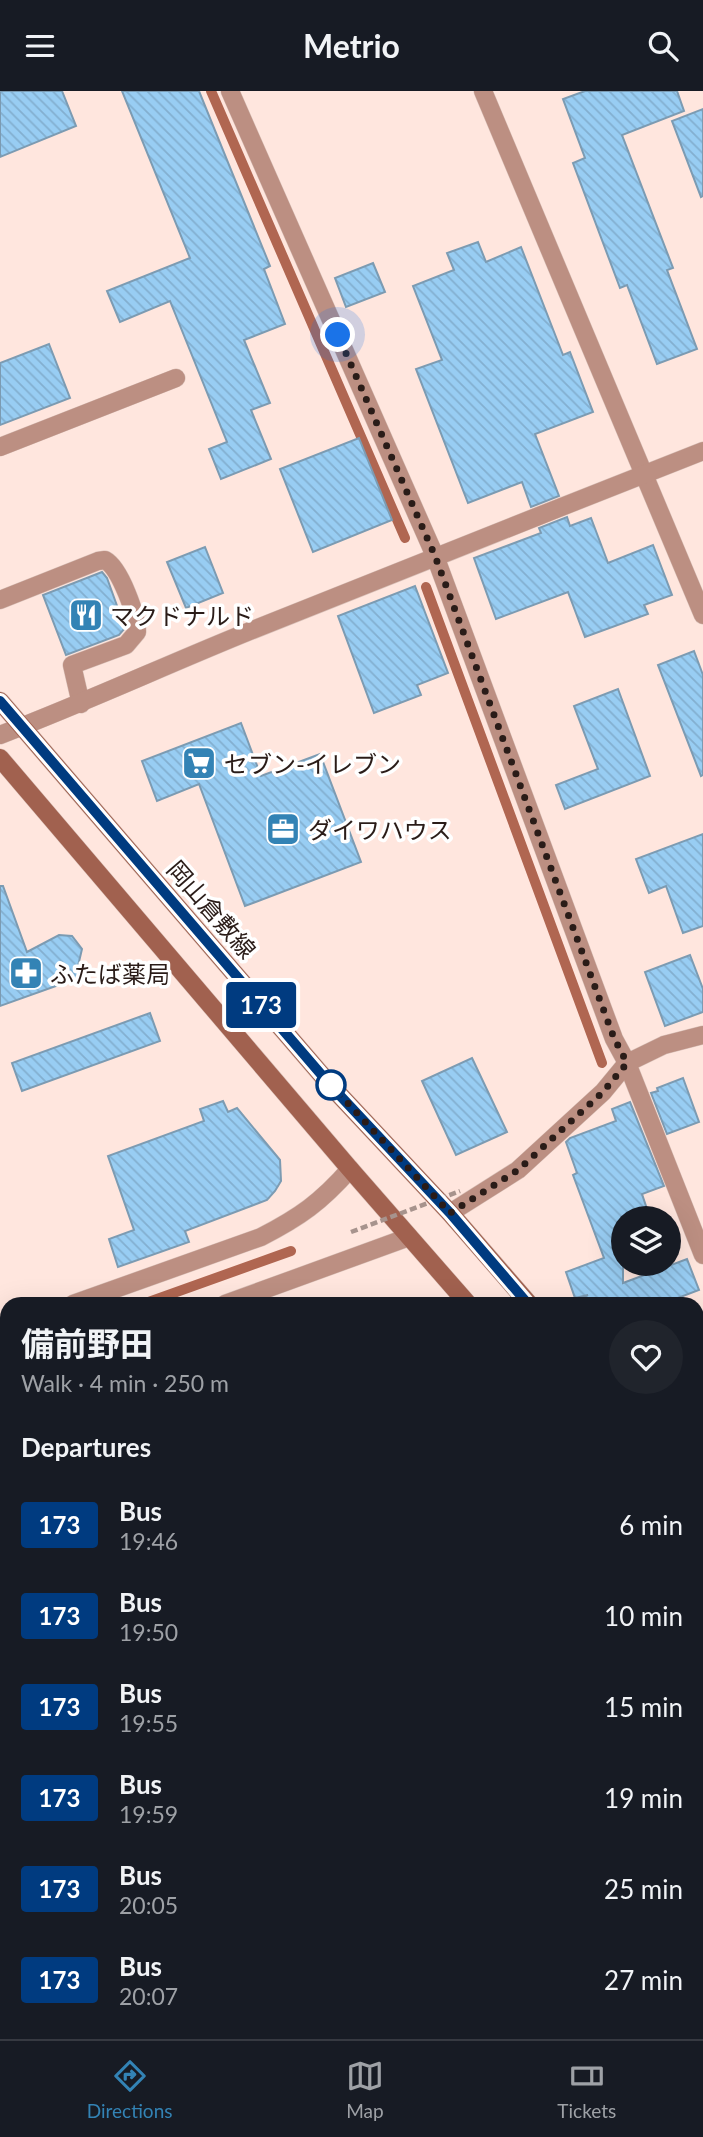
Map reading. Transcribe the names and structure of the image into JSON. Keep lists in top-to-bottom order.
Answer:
{
  "streets": {
    "main road": ["岡山倉敷線"]
  },
  "places": {
    "restaurant": ["マクドナルド"],
    "supermarket": ["セブン-イレブン"],
    "office": ["ダイワハウス"],
    "pharmacy": ["ふたば薬局"]
  },
  "lines": ["bus line 173"],
  "page": {
    "header": "Metrio",
    "on_map": "173",
    "heading": [
      ["備前野田", "Walk · 4 min · 250 m"],
      "Departures"
    ],
    "list": [
      {
        "mark": "173",
        "name": "Bus",
        "note": "19:46",
        "value": "6 min"
      },
      {
        "mark": "173",
        "name": "Bus",
        "note": "19:50",
        "value": "10 min"
      },
      {
        "mark": "173",
        "name": "Bus",
        "note": "19:55",
        "value": "15 min"
      },
      {
        "mark": "173",
        "name": "Bus",
        "note": "19:59",
        "value": "19 min"
      },
      {
        "mark": "173",
        "name": "Bus",
        "note": "20:05",
        "value": "25 min"
      },
      {
        "mark": "173",
        "name": "Bus",
        "note": "20:07",
        "value": "27 min"
      }
    ],
    "tabs": ["Directions", "Map", "Tickets"]
  }
}
